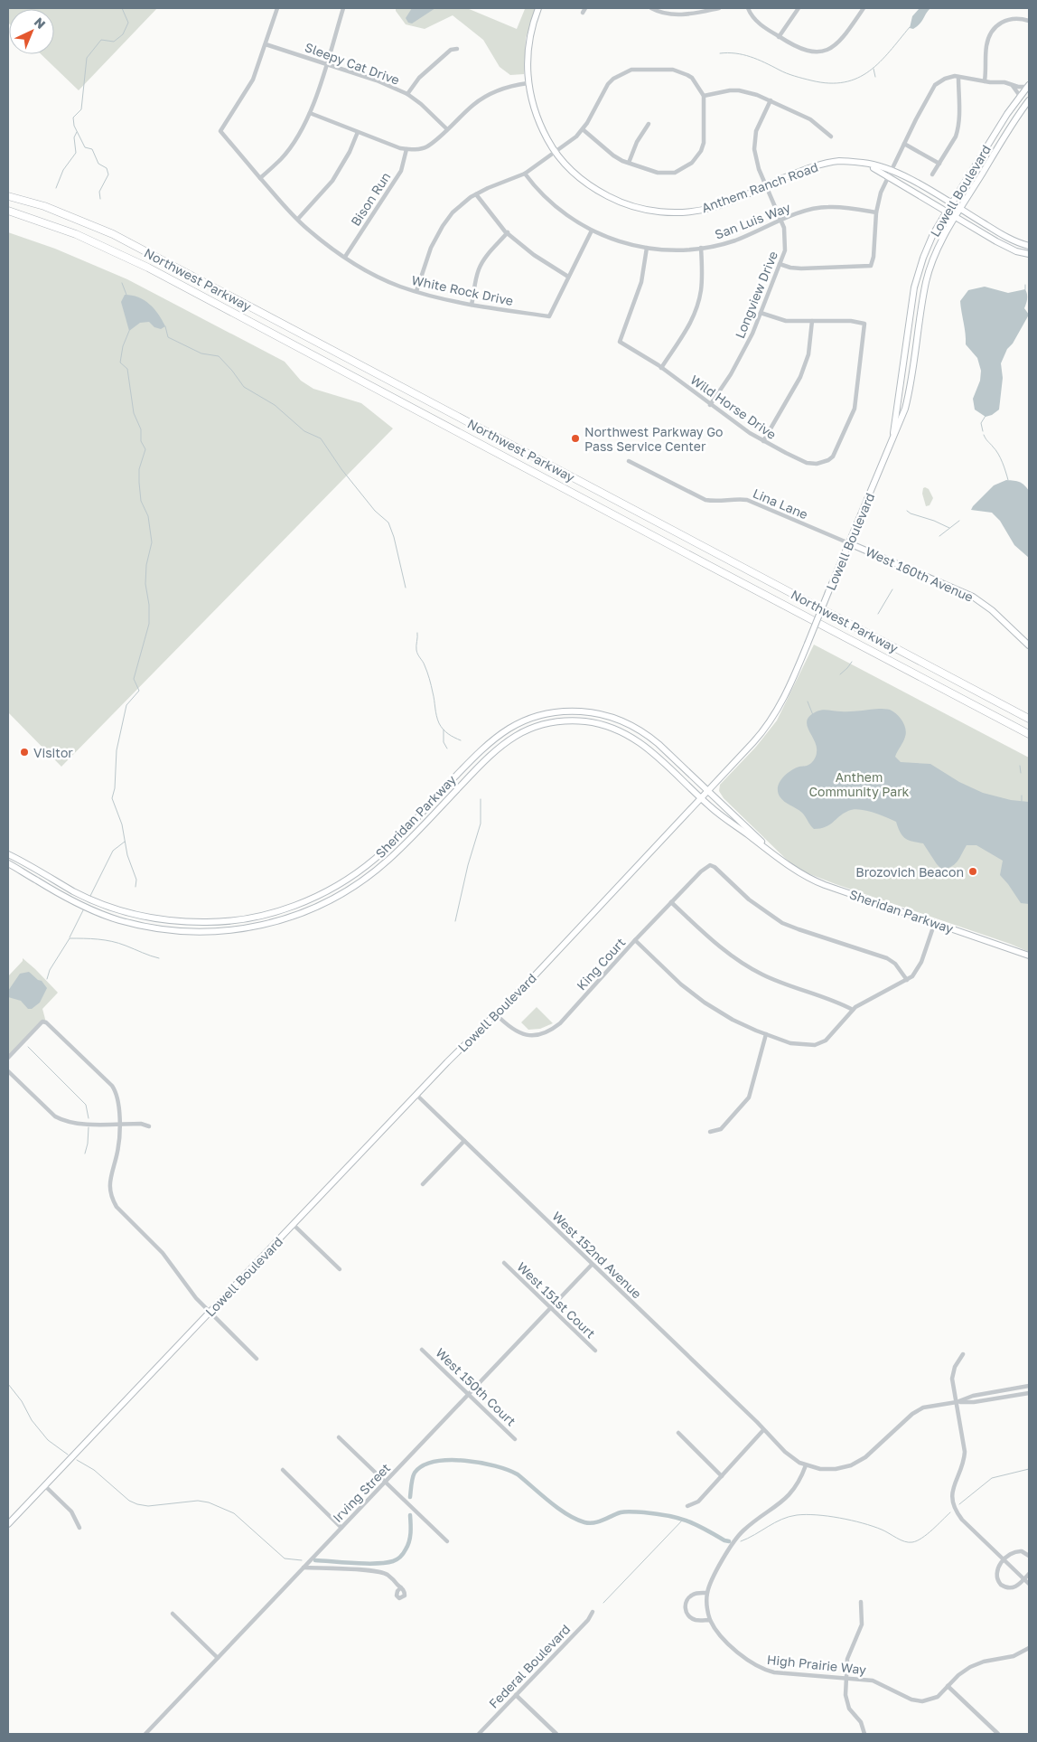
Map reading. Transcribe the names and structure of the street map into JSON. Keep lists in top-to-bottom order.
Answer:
{
  "streets": {
    "highway": ["Northwest Parkway"],
    "main road": [
      "Anthem Ranch Road",
      "Lowell Boulevard",
      "West 160th Avenue",
      "Sheridan Parkway"
    ],
    "street": [
      "Sleepy Cat Drive",
      "Bison Run",
      "San Luis Way",
      "White Rock Drive",
      "Longview Drive",
      "Wild Horse Drive",
      "Lina Lane",
      "King Court",
      "West 152nd Avenue",
      "West 151st Court",
      "West 150th Court",
      "Irving Street",
      "High Prairie Way",
      "Federal Boulevard"
    ]
  },
  "crossings": [
    ["Sleepy Cat Drive", "White Rock Drive"],
    ["Anthem Ranch Road", "Lowell Boulevard"],
    ["Anthem Ranch Road", "Longview Drive"],
    ["Lowell Boulevard", "Lina Lane"],
    ["Lowell Boulevard", "West 160th Avenue"],
    ["Lowell Boulevard", "Sheridan Parkway"],
    ["Lowell Boulevard", "King Court"],
    ["Lowell Boulevard", "West 152nd Avenue"],
    ["Bison Run", "White Rock Drive"],
    ["San Luis Way", "White Rock Drive"],
    ["San Luis Way", "Longview Drive"],
    ["San Luis Way", "Wild Horse Drive"],
    ["Longview Drive", "Wild Horse Drive"],
    ["Lina Lane", "West 160th Avenue"],
    ["West 152nd Avenue", "Irving Street"],
    ["West 152nd Avenue", "High Prairie Way"],
    ["West 151st Court", "Irving Street"],
    ["West 150th Court", "Irving Street"]
  ],
  "parks": ["Anthem Community Park"],
  "places": ["Northwest Parkway Go Pass Service Center", "Visitor", "Brozovich Beacon"],
  "north": "top right"
}
